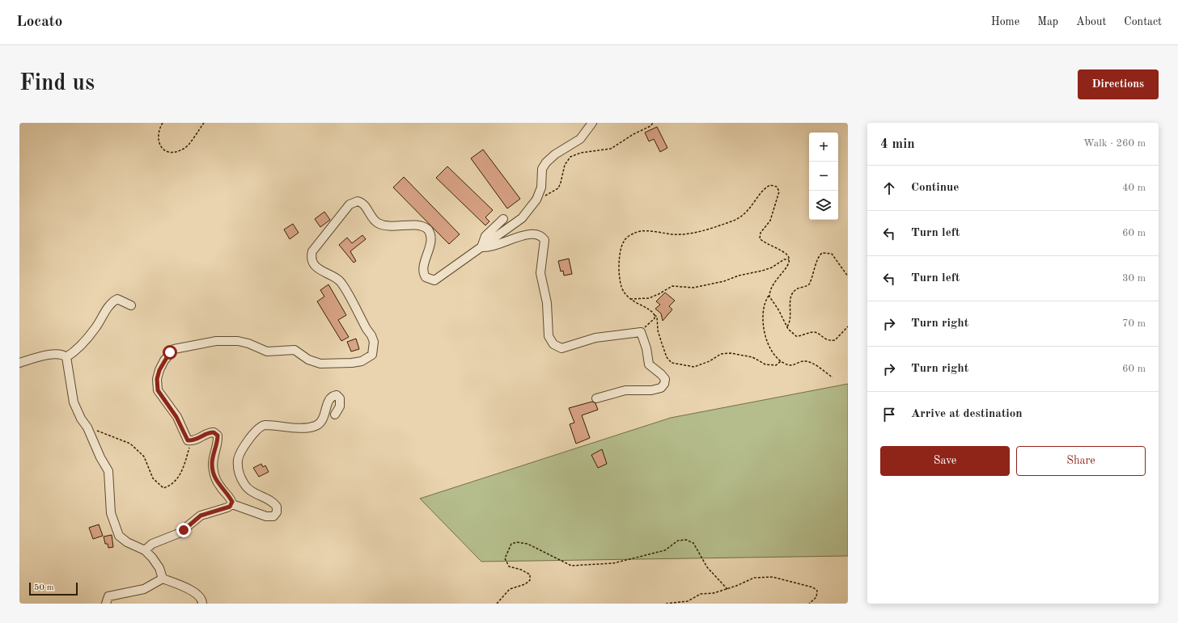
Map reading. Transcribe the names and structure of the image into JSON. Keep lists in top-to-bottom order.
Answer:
{
  "scale_bar": "50 m",
  "page": {
    "header": "Locato",
    "nav": [
      "Home",
      "Map",
      "About",
      "Contact"
    ],
    "buttons": [
      "Directions",
      ["Save", "Share"]
    ],
    "title": "Find us",
    "heading": ["4 min", "Walk · 260 m"],
    "map_buttons": ["+", "−"],
    "list": [
      ["Continue", "40 m"],
      ["Turn left", "60 m"],
      ["Turn left", "30 m"],
      ["Turn right", "70 m"],
      ["Turn right", "60 m"],
      "Arrive at destination"
    ],
    "scale": "50 m"
  }
}
